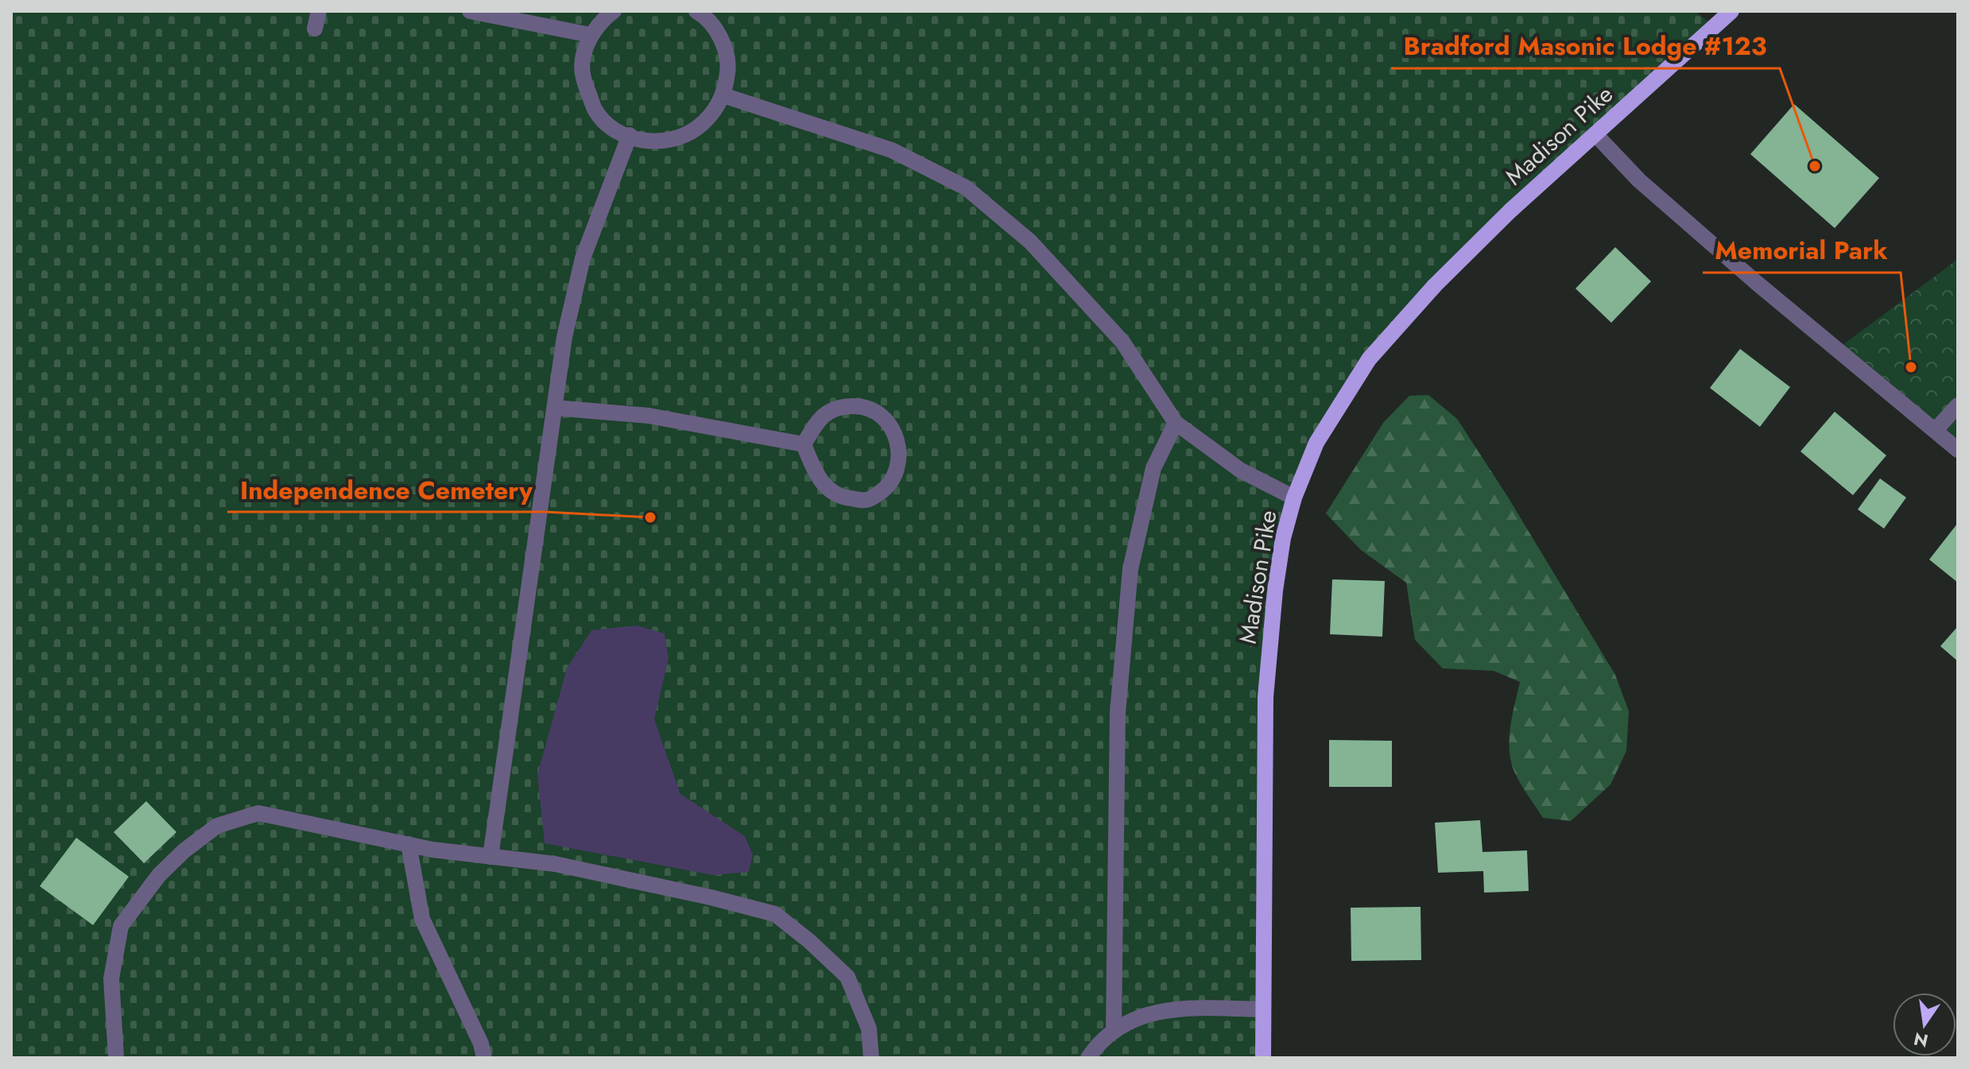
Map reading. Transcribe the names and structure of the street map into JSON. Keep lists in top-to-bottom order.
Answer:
{
  "streets": {
    "main road": ["Madison Pike"]
  },
  "places": ["Bradford Masonic Lodge #123", "Memorial Park", "Independence Cemetery"],
  "north": "bottom"
}
